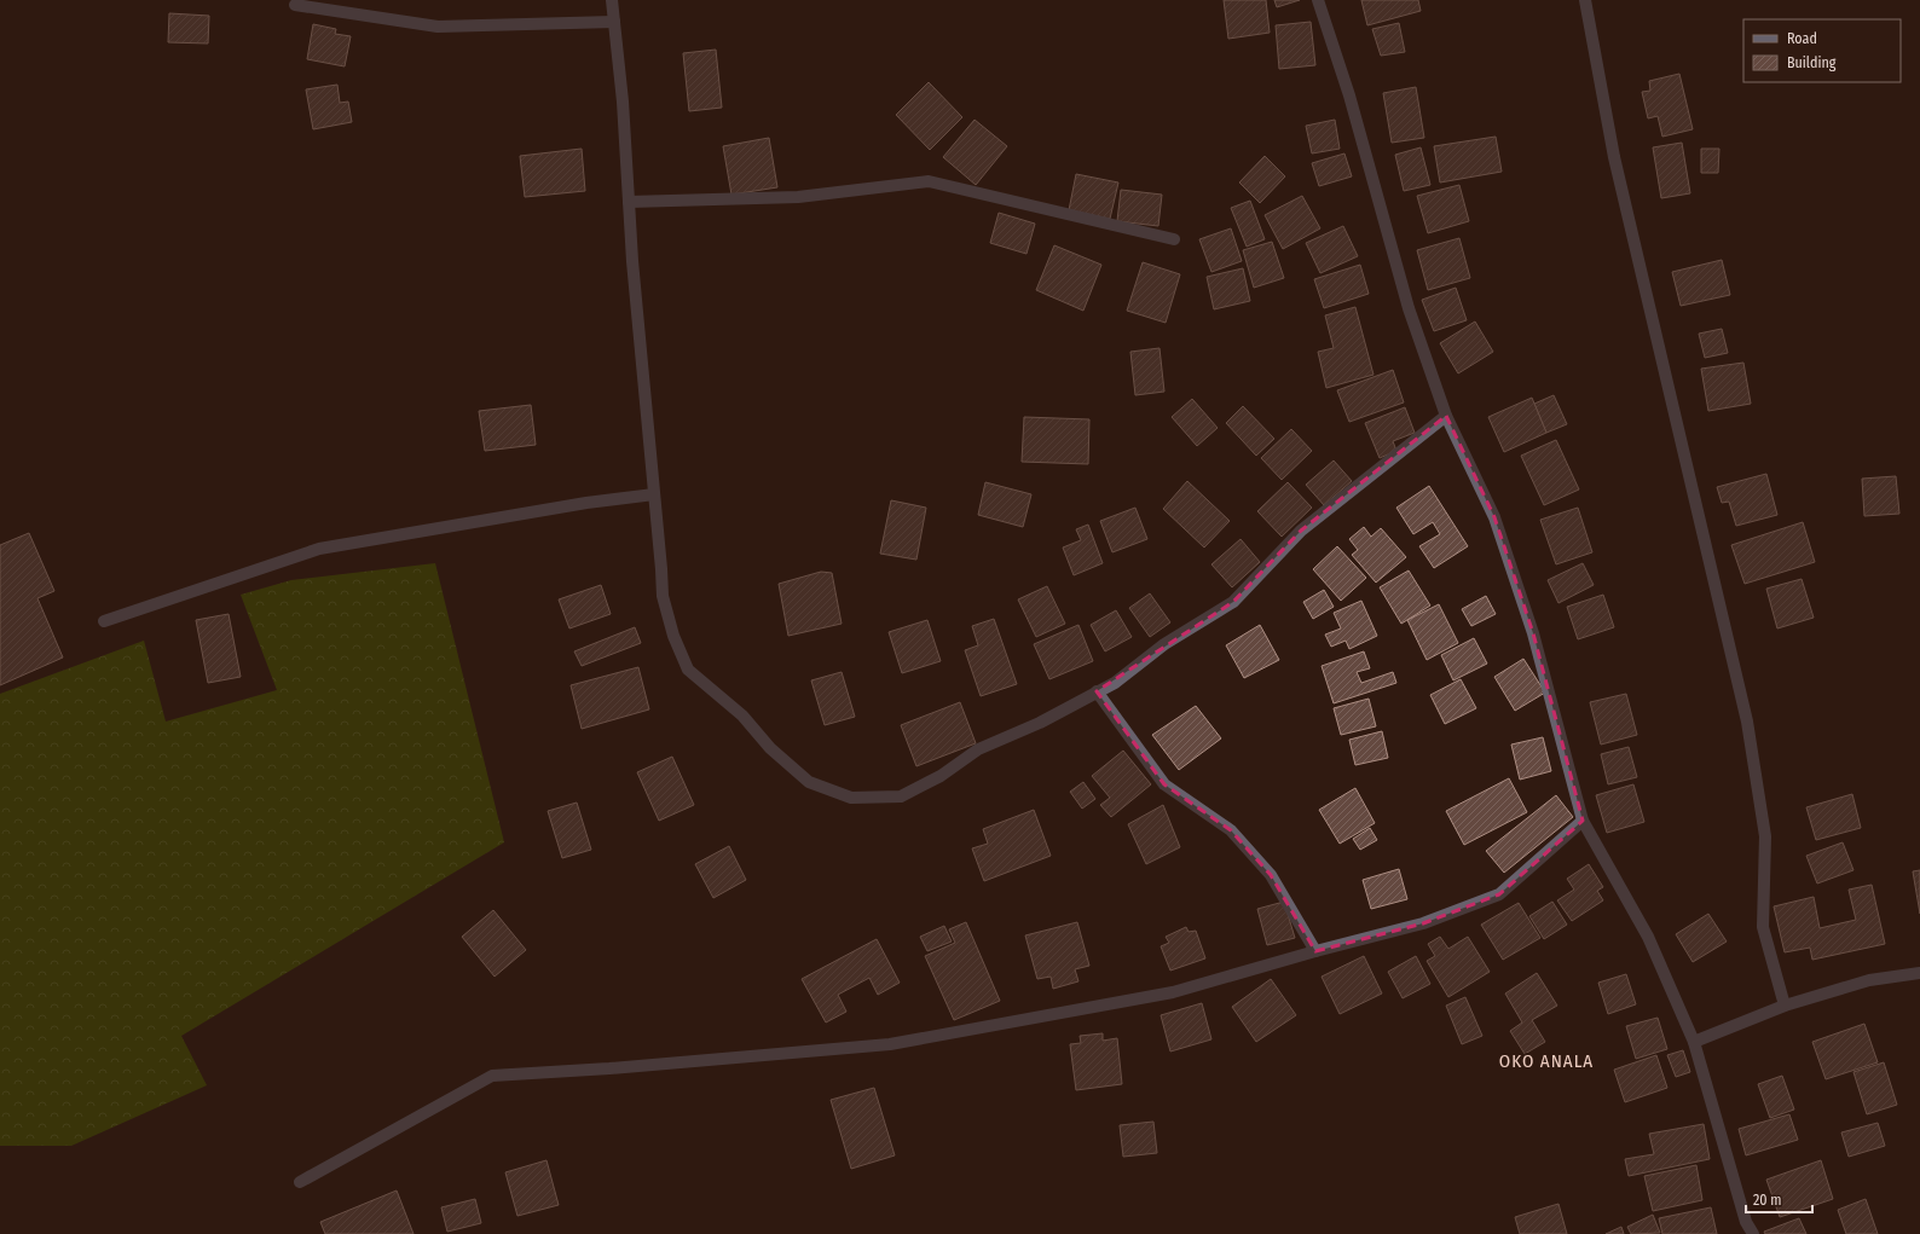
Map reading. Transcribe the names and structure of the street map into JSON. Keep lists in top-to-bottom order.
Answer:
{
  "districts": ["OKO ANALA"],
  "legend": ["Road", "Building"],
  "scale_bar": "20 m"
}
